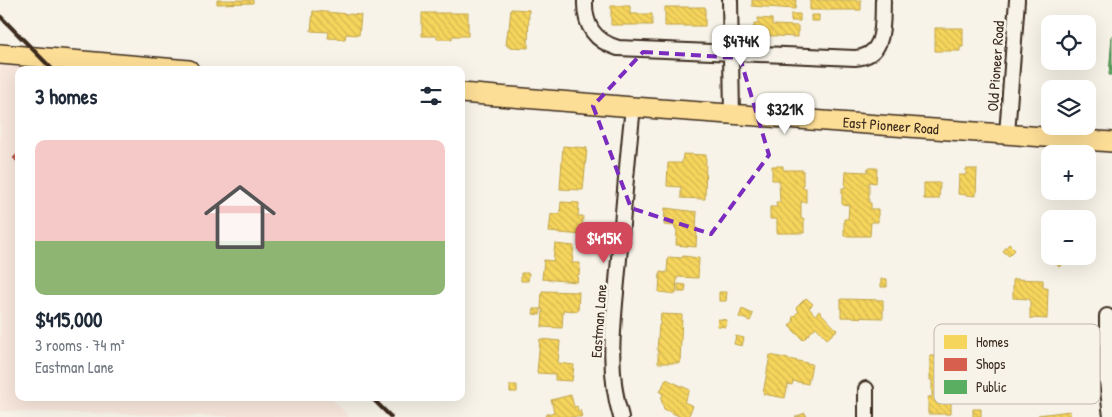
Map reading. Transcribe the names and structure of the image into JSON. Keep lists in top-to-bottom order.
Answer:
{
  "streets": {
    "main road": ["East Pioneer Road"],
    "street": ["Old Pioneer Road", "Eastman Lane"]
  },
  "crossings": [
    ["Old Pioneer Road", "East Pioneer Road"],
    ["East Pioneer Road", "Eastman Lane"]
  ],
  "legend": ["Homes", "Shops", "Public"],
  "page": {
    "map_buttons": ["+", "−"],
    "price": ["$474K", "$321K", "$415K"],
    "heading": "3 homes",
    "list": [
      {
        "name": "$415,000",
        "note": "3 rooms · 74 m² · Eastman Lane"
      }
    ]
  }
}
